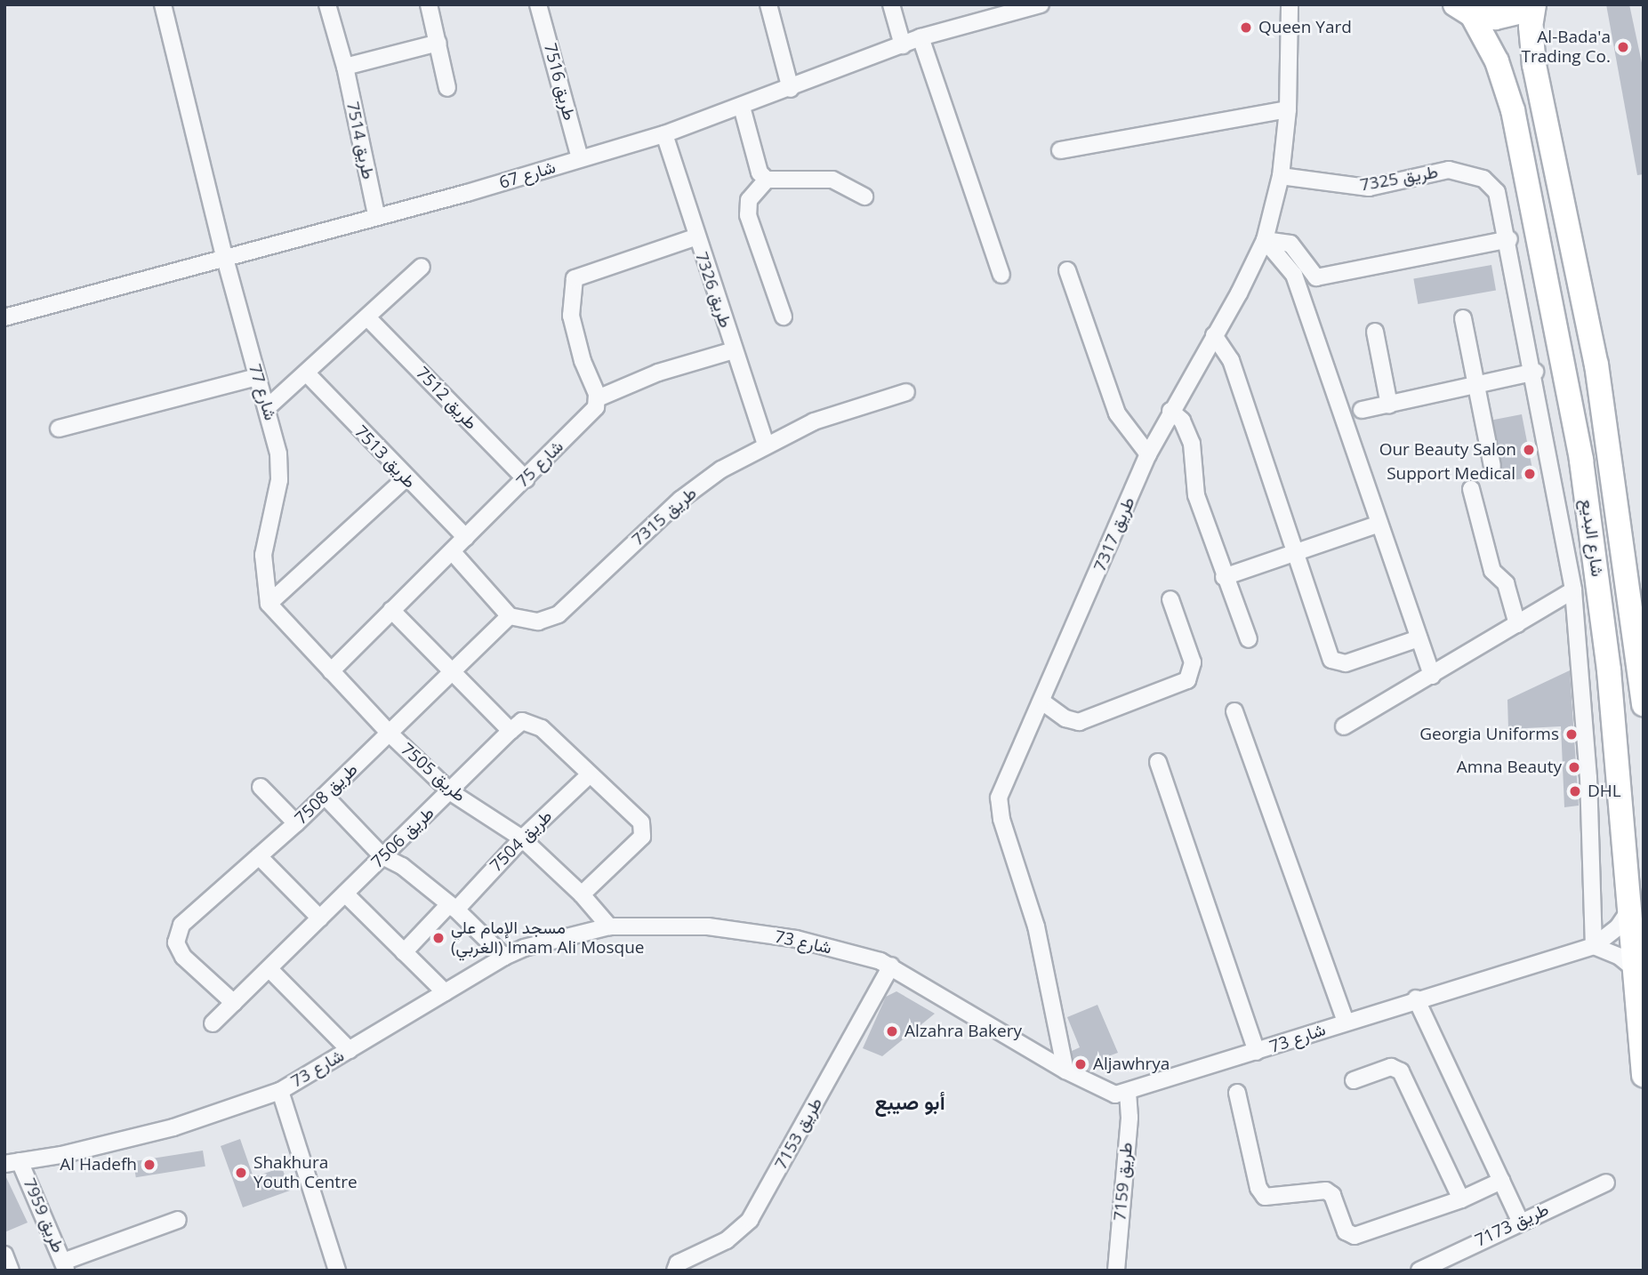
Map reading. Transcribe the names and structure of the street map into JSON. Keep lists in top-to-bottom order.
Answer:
{
  "streets": {
    "main road": ["شارع البديع"],
    "street": [
      "طريق 7516",
      "طريق 7514",
      "شارع 67",
      "طريق 7325",
      "طريق 7326",
      "شارع 77",
      "طريق 7512",
      "طريق 7513",
      "شارع 75",
      "طريق 7315",
      "طريق 7317",
      "طريق 7505",
      "طريق 7508",
      "طريق 7506",
      "طريق 7504",
      "شارع 73",
      "طريق 7153",
      "طريق 7159",
      "طريق 7959",
      "طريق 7173"
    ]
  },
  "crossings": [
    ["طريق 7516", "شارع 67"],
    ["طريق 7514", "شارع 67"],
    ["شارع 67", "طريق 7326"],
    ["شارع 67", "شارع 77"],
    ["طريق 7325", "طريق 7317"],
    ["طريق 7326", "طريق 7315"],
    ["شارع 77", "طريق 7505"],
    ["طريق 7512", "شارع 75"],
    ["طريق 7513", "شارع 75"],
    ["شارع 75", "طريق 7505"],
    ["طريق 7317", "شارع 73"],
    ["شارع البديع", "شارع 73"],
    ["طريق 7505", "طريق 7508"],
    ["طريق 7505", "طريق 7506"],
    ["طريق 7505", "طريق 7504"],
    ["طريق 7505", "شارع 73"],
    ["طريق 7508", "طريق 7506"],
    ["شارع 73", "طريق 7153"],
    ["شارع 73", "طريق 7159"],
    ["شارع 73", "طريق 7959"]
  ],
  "districts": ["أبو صيبع"],
  "places": [
    "Queen Yard",
    "Al-Bada'a Trading Co.",
    "Our Beauty Salon",
    "Support Medical",
    "Georgia Uniforms",
    "Amna Beauty",
    "DHL",
    "مسجد الإمام علي (الغربي) Imam Ali Mosque",
    "Alzahra Bakery",
    "Aljawhrya",
    "Al Hadefh",
    "Shakhura Youth Centre"
  ]
}
